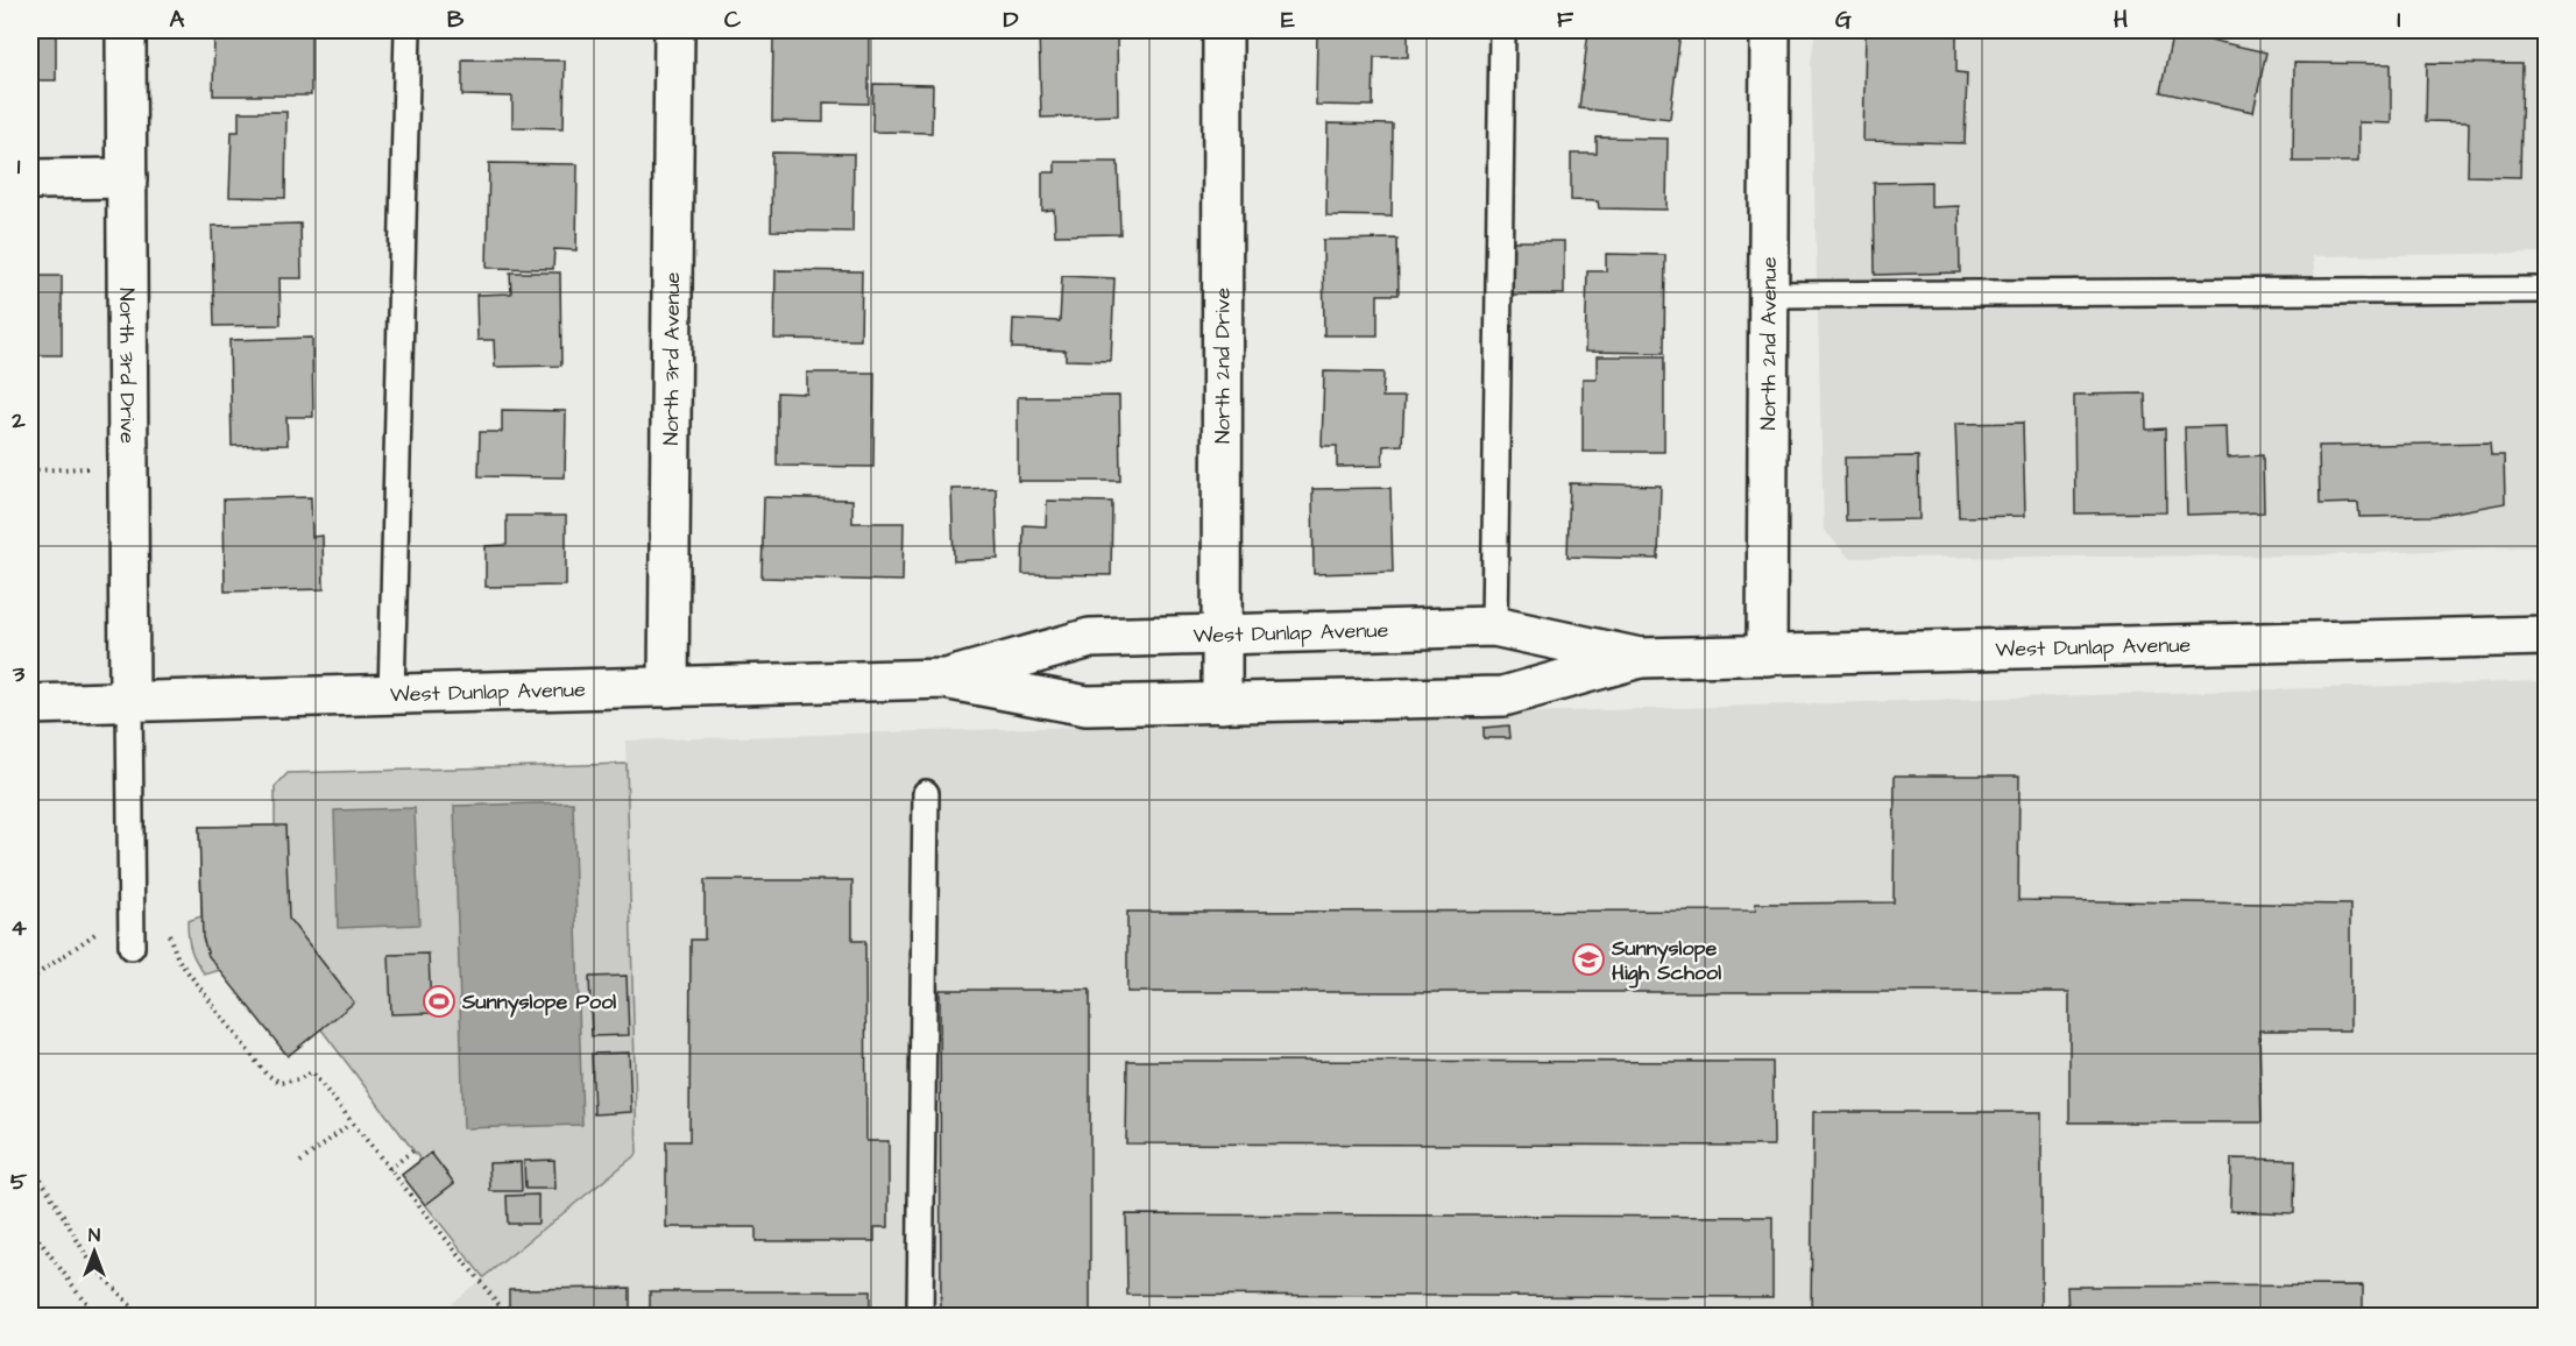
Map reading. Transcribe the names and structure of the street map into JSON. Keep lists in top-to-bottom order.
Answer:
{
  "streets": {
    "main road": [
      "North 2nd Avenue",
      "North 3rd Avenue",
      "North 3rd Drive",
      "North 2nd Drive",
      "West Dunlap Avenue"
    ]
  },
  "crossings": [
    ["North 2nd Avenue", "West Dunlap Avenue"],
    ["North 3rd Avenue", "West Dunlap Avenue"],
    ["North 3rd Drive", "West Dunlap Avenue"],
    ["North 2nd Drive", "West Dunlap Avenue"]
  ],
  "places": {
    "school or university": ["Sunnyslope High School"],
    "sports": ["Sunnyslope Pool"]
  },
  "north": "top",
  "grid": {
    "columns": [
      "A",
      "B",
      "C",
      "D",
      "E",
      "F",
      "G",
      "H",
      "I"
    ],
    "rows": [
      "1",
      "2",
      "3",
      "4",
      "5"
    ]
  }
}
